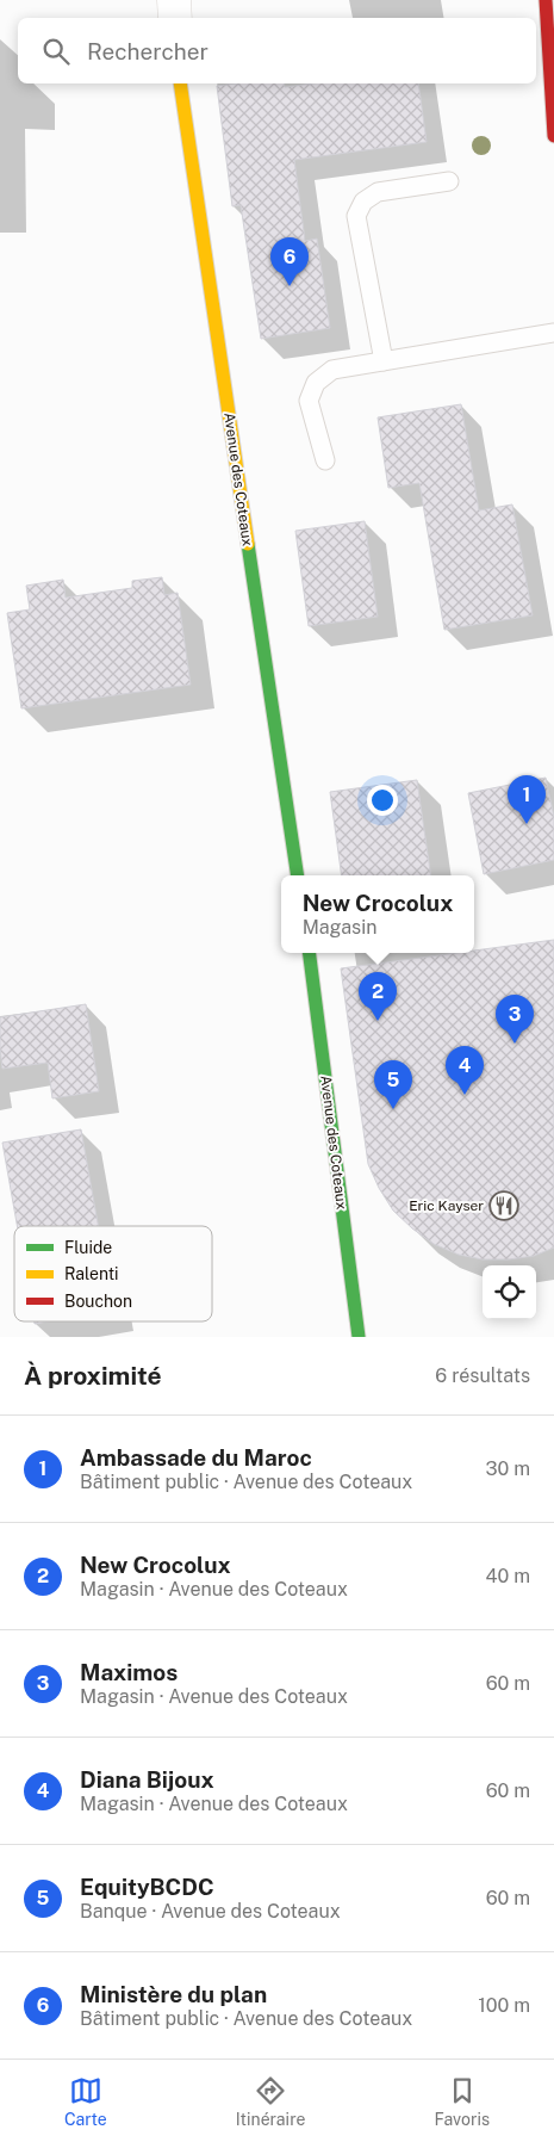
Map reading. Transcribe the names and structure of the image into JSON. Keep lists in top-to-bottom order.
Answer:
{
  "streets": {
    "street": ["Avenue des Coteaux"]
  },
  "places": {
    "restaurant": ["Eric Kayser"]
  },
  "legend": ["Fluide", "Ralenti", "Bouchon"],
  "page": {
    "search": "Rechercher",
    "pins": [
      "6",
      "1",
      "2",
      "3",
      "4",
      "5"
    ],
    "popup": ["New Crocolux", "Magasin"],
    "heading": ["À proximité", "6 résultats"],
    "list": [
      {
        "mark": "1",
        "name": "Ambassade du Maroc",
        "note": "Bâtiment public · Avenue des Coteaux",
        "value": "30 m"
      },
      {
        "mark": "2",
        "name": "New Crocolux",
        "note": "Magasin · Avenue des Coteaux",
        "value": "40 m"
      },
      {
        "mark": "3",
        "name": "Maximos",
        "note": "Magasin · Avenue des Coteaux",
        "value": "60 m"
      },
      {
        "mark": "4",
        "name": "Diana Bijoux",
        "note": "Magasin · Avenue des Coteaux",
        "value": "60 m"
      },
      {
        "mark": "5",
        "name": "EquityBCDC",
        "note": "Banque · Avenue des Coteaux",
        "value": "60 m"
      },
      {
        "mark": "6",
        "name": "Ministère du plan",
        "note": "Bâtiment public · Avenue des Coteaux",
        "value": "100 m"
      }
    ],
    "nav": ["Carte", "Itinéraire", "Favoris"]
  }
}
